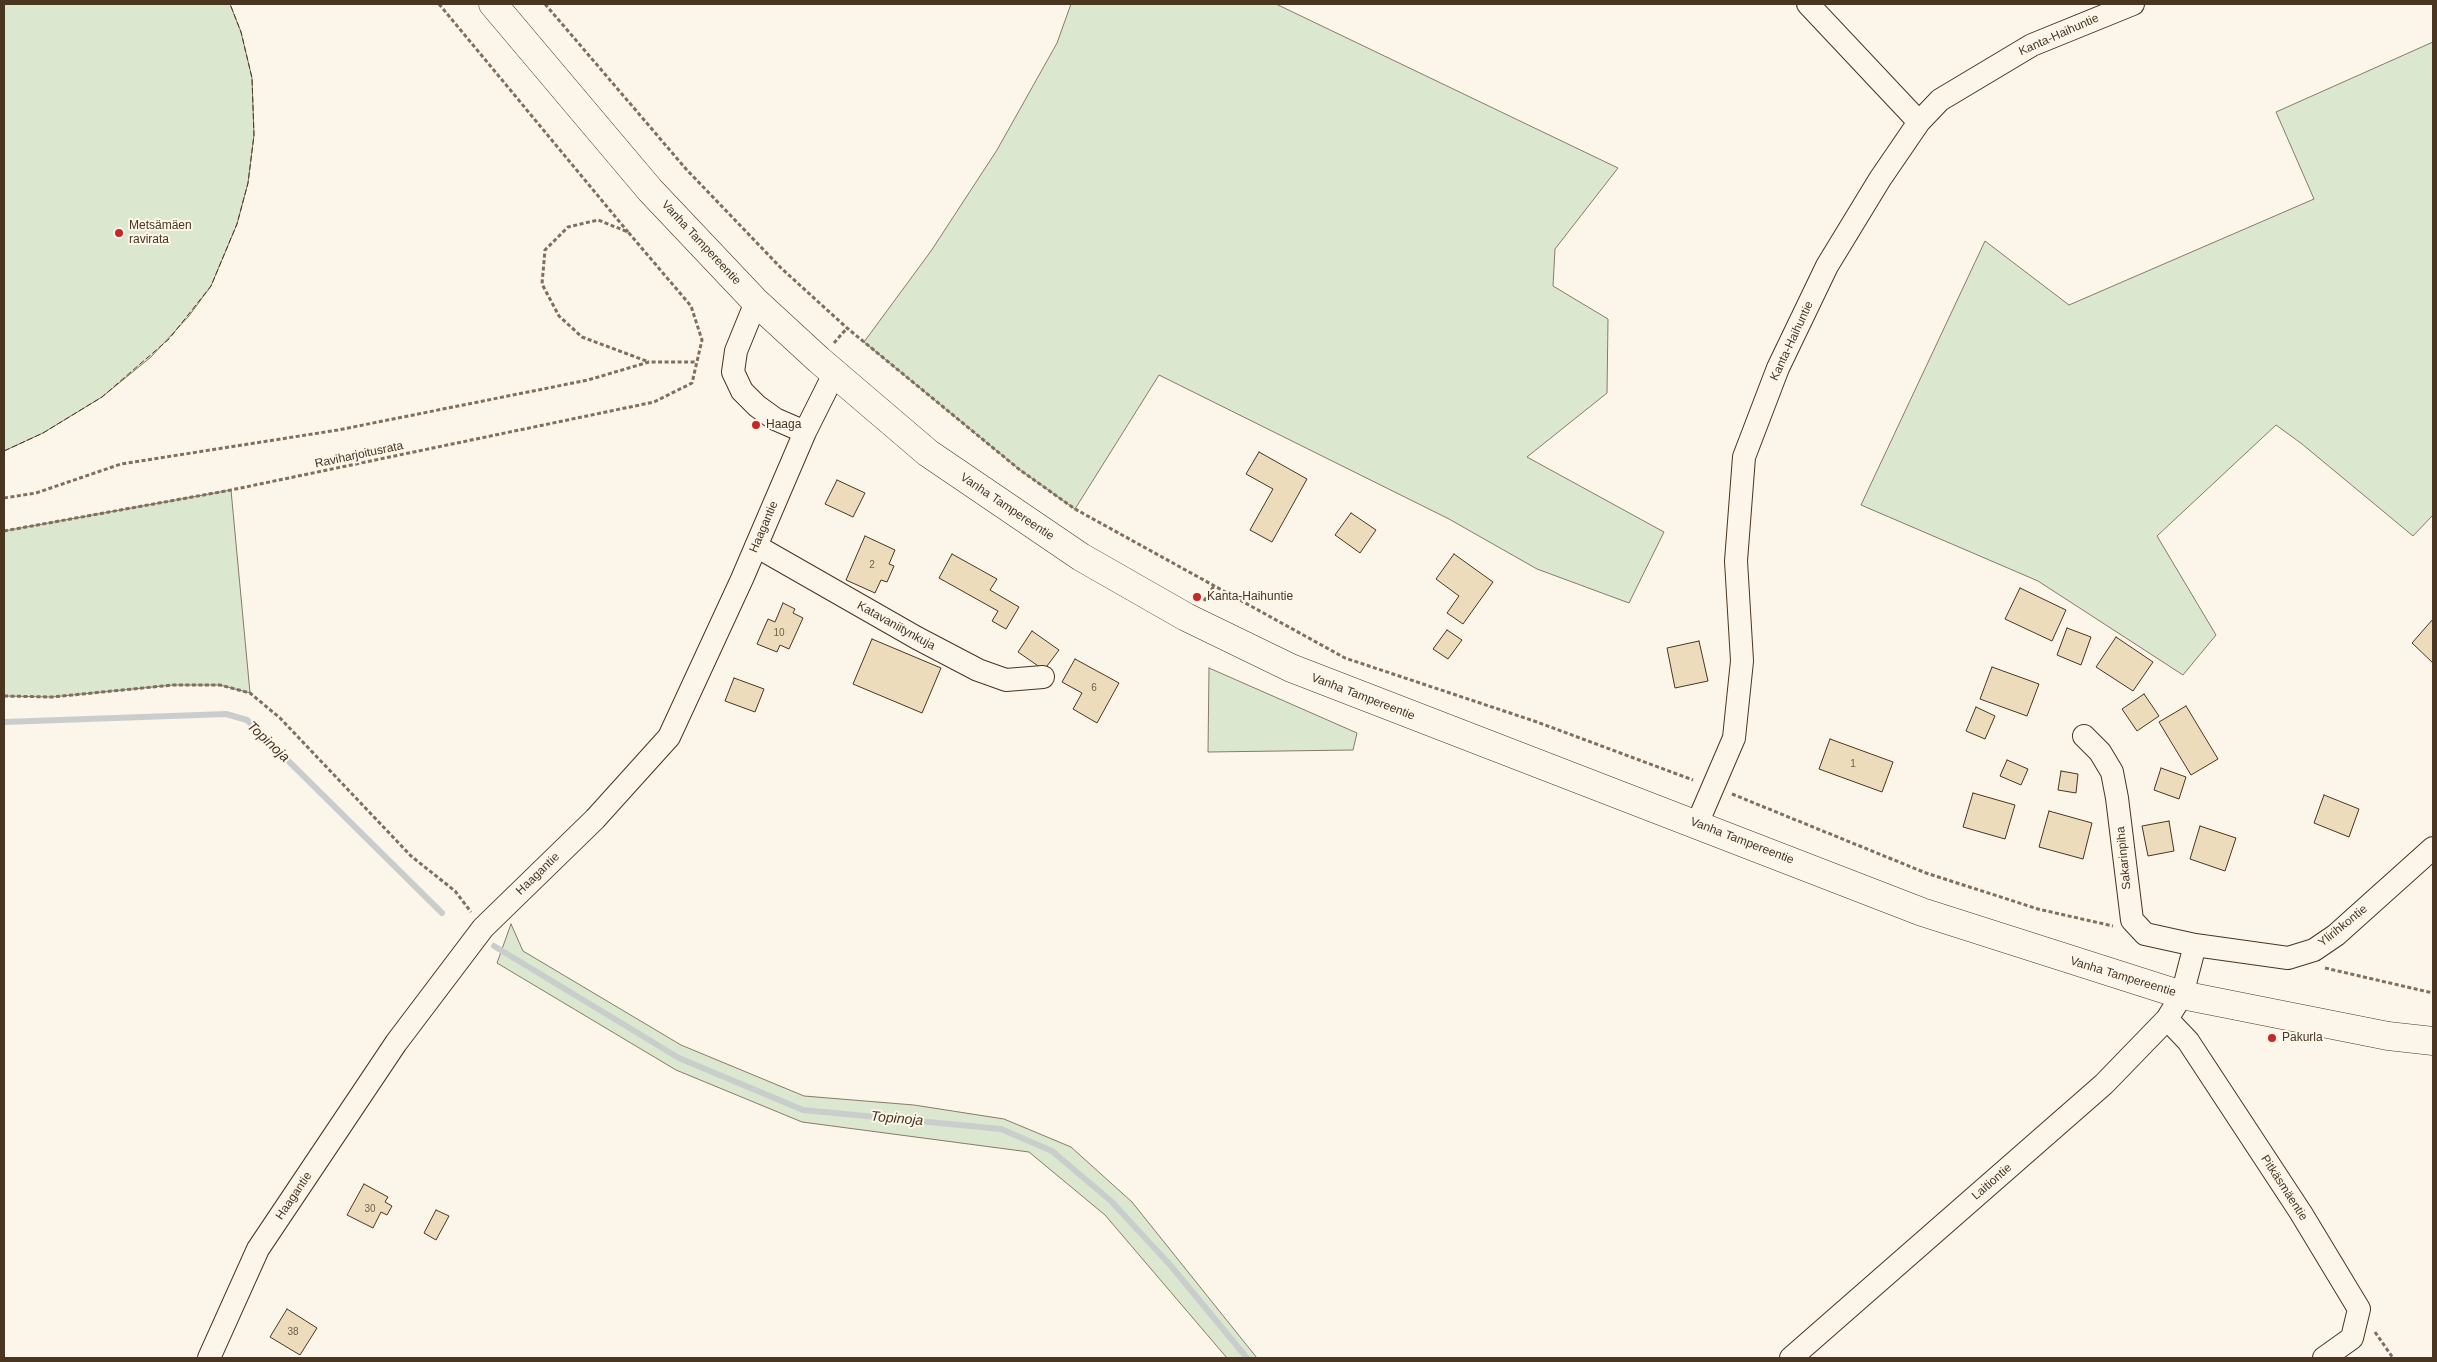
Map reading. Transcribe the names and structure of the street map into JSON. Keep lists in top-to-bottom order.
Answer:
{
  "streets": {
    "main road": ["Vanha Tampereentie"],
    "street": [
      "Kanta-Haihuntie",
      "Haagantie",
      "Katavaniitynkuja",
      "Sakarinpiha",
      "Ylirihkontie",
      "Laitiontie",
      "Pitkäsmäentie"
    ],
    "path": ["Raviharjoitusrata"]
  },
  "crossings": [
    ["Kanta-Haihuntie", "Vanha Tampereentie"],
    ["Vanha Tampereentie", "Haagantie"],
    ["Vanha Tampereentie", "Laitiontie"],
    ["Haagantie", "Katavaniitynkuja"],
    ["Laitiontie", "Pitkäsmäentie"]
  ],
  "water": ["Topinoja"],
  "places": [
    "Metsämäen ravirata",
    "Haaga",
    "Kanta-Haihuntie",
    "Pakurla"
  ],
  "house_numbers": [
    "2",
    "10",
    "6",
    "1",
    "30",
    "38"
  ]
}
